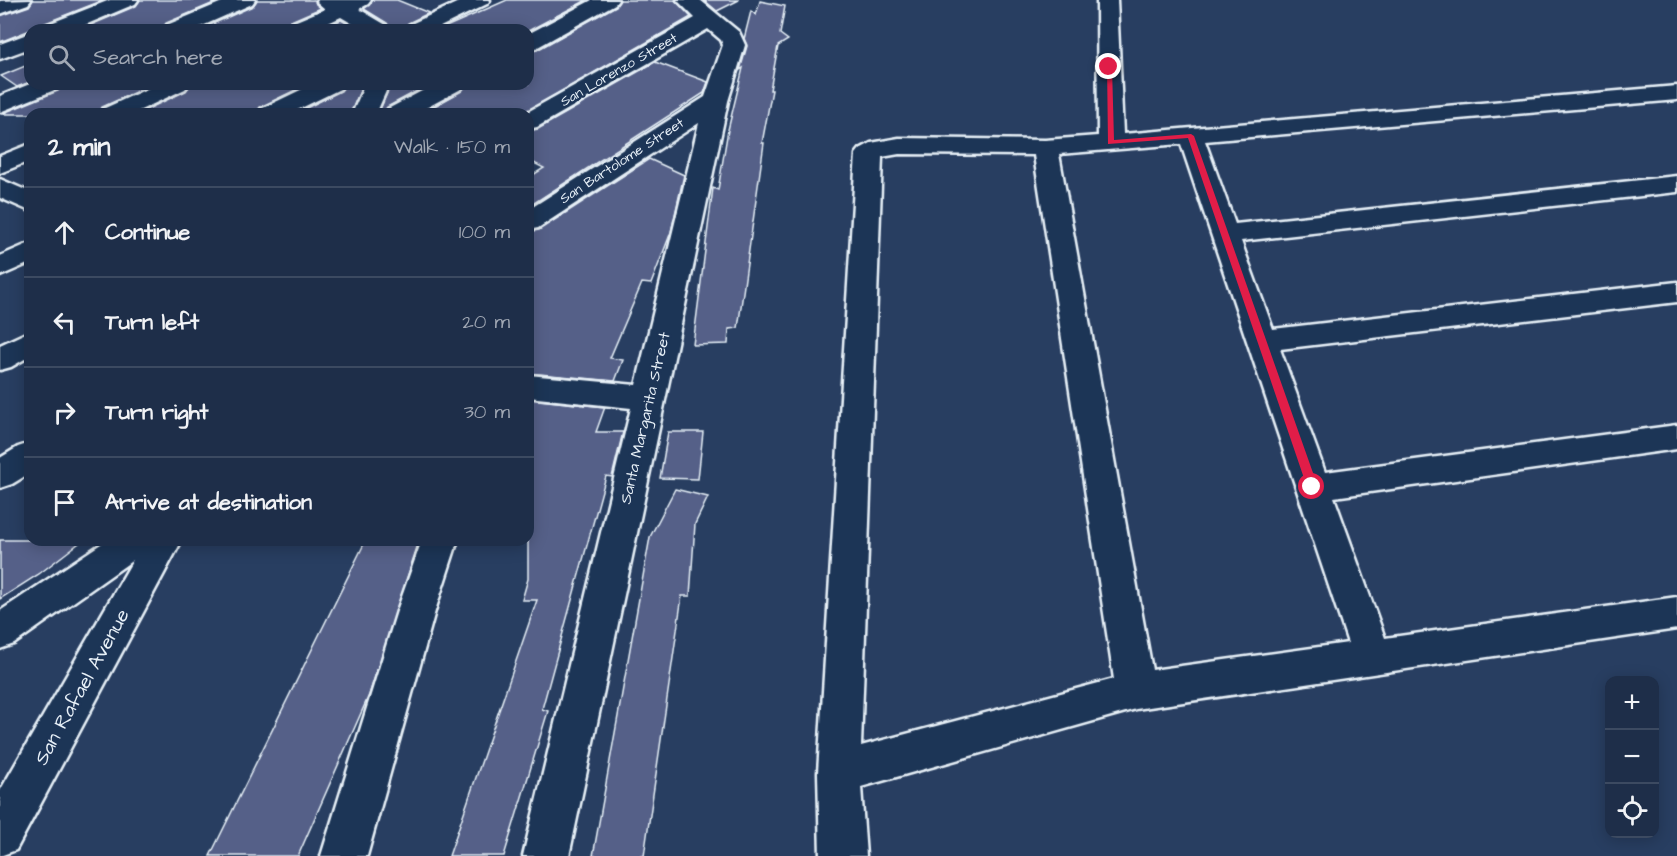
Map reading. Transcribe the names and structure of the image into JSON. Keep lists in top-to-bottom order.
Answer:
{
  "streets": {
    "street": [
      "San Lorenzo Street",
      "San Bartolome Street",
      "Santa Margarita Street",
      "San Rafael Avenue"
    ]
  },
  "crossings": [
    ["San Lorenzo Street", "Santa Margarita Street"],
    ["San Bartolome Street", "Santa Margarita Street"]
  ],
  "page": {
    "search": "Search here",
    "heading": ["2 min", "Walk · 150 m"],
    "list": [
      ["Continue", "100 m"],
      ["Turn left", "20 m"],
      ["Turn right", "30 m"],
      "Arrive at destination"
    ],
    "map_buttons": ["+", "−"]
  }
}
